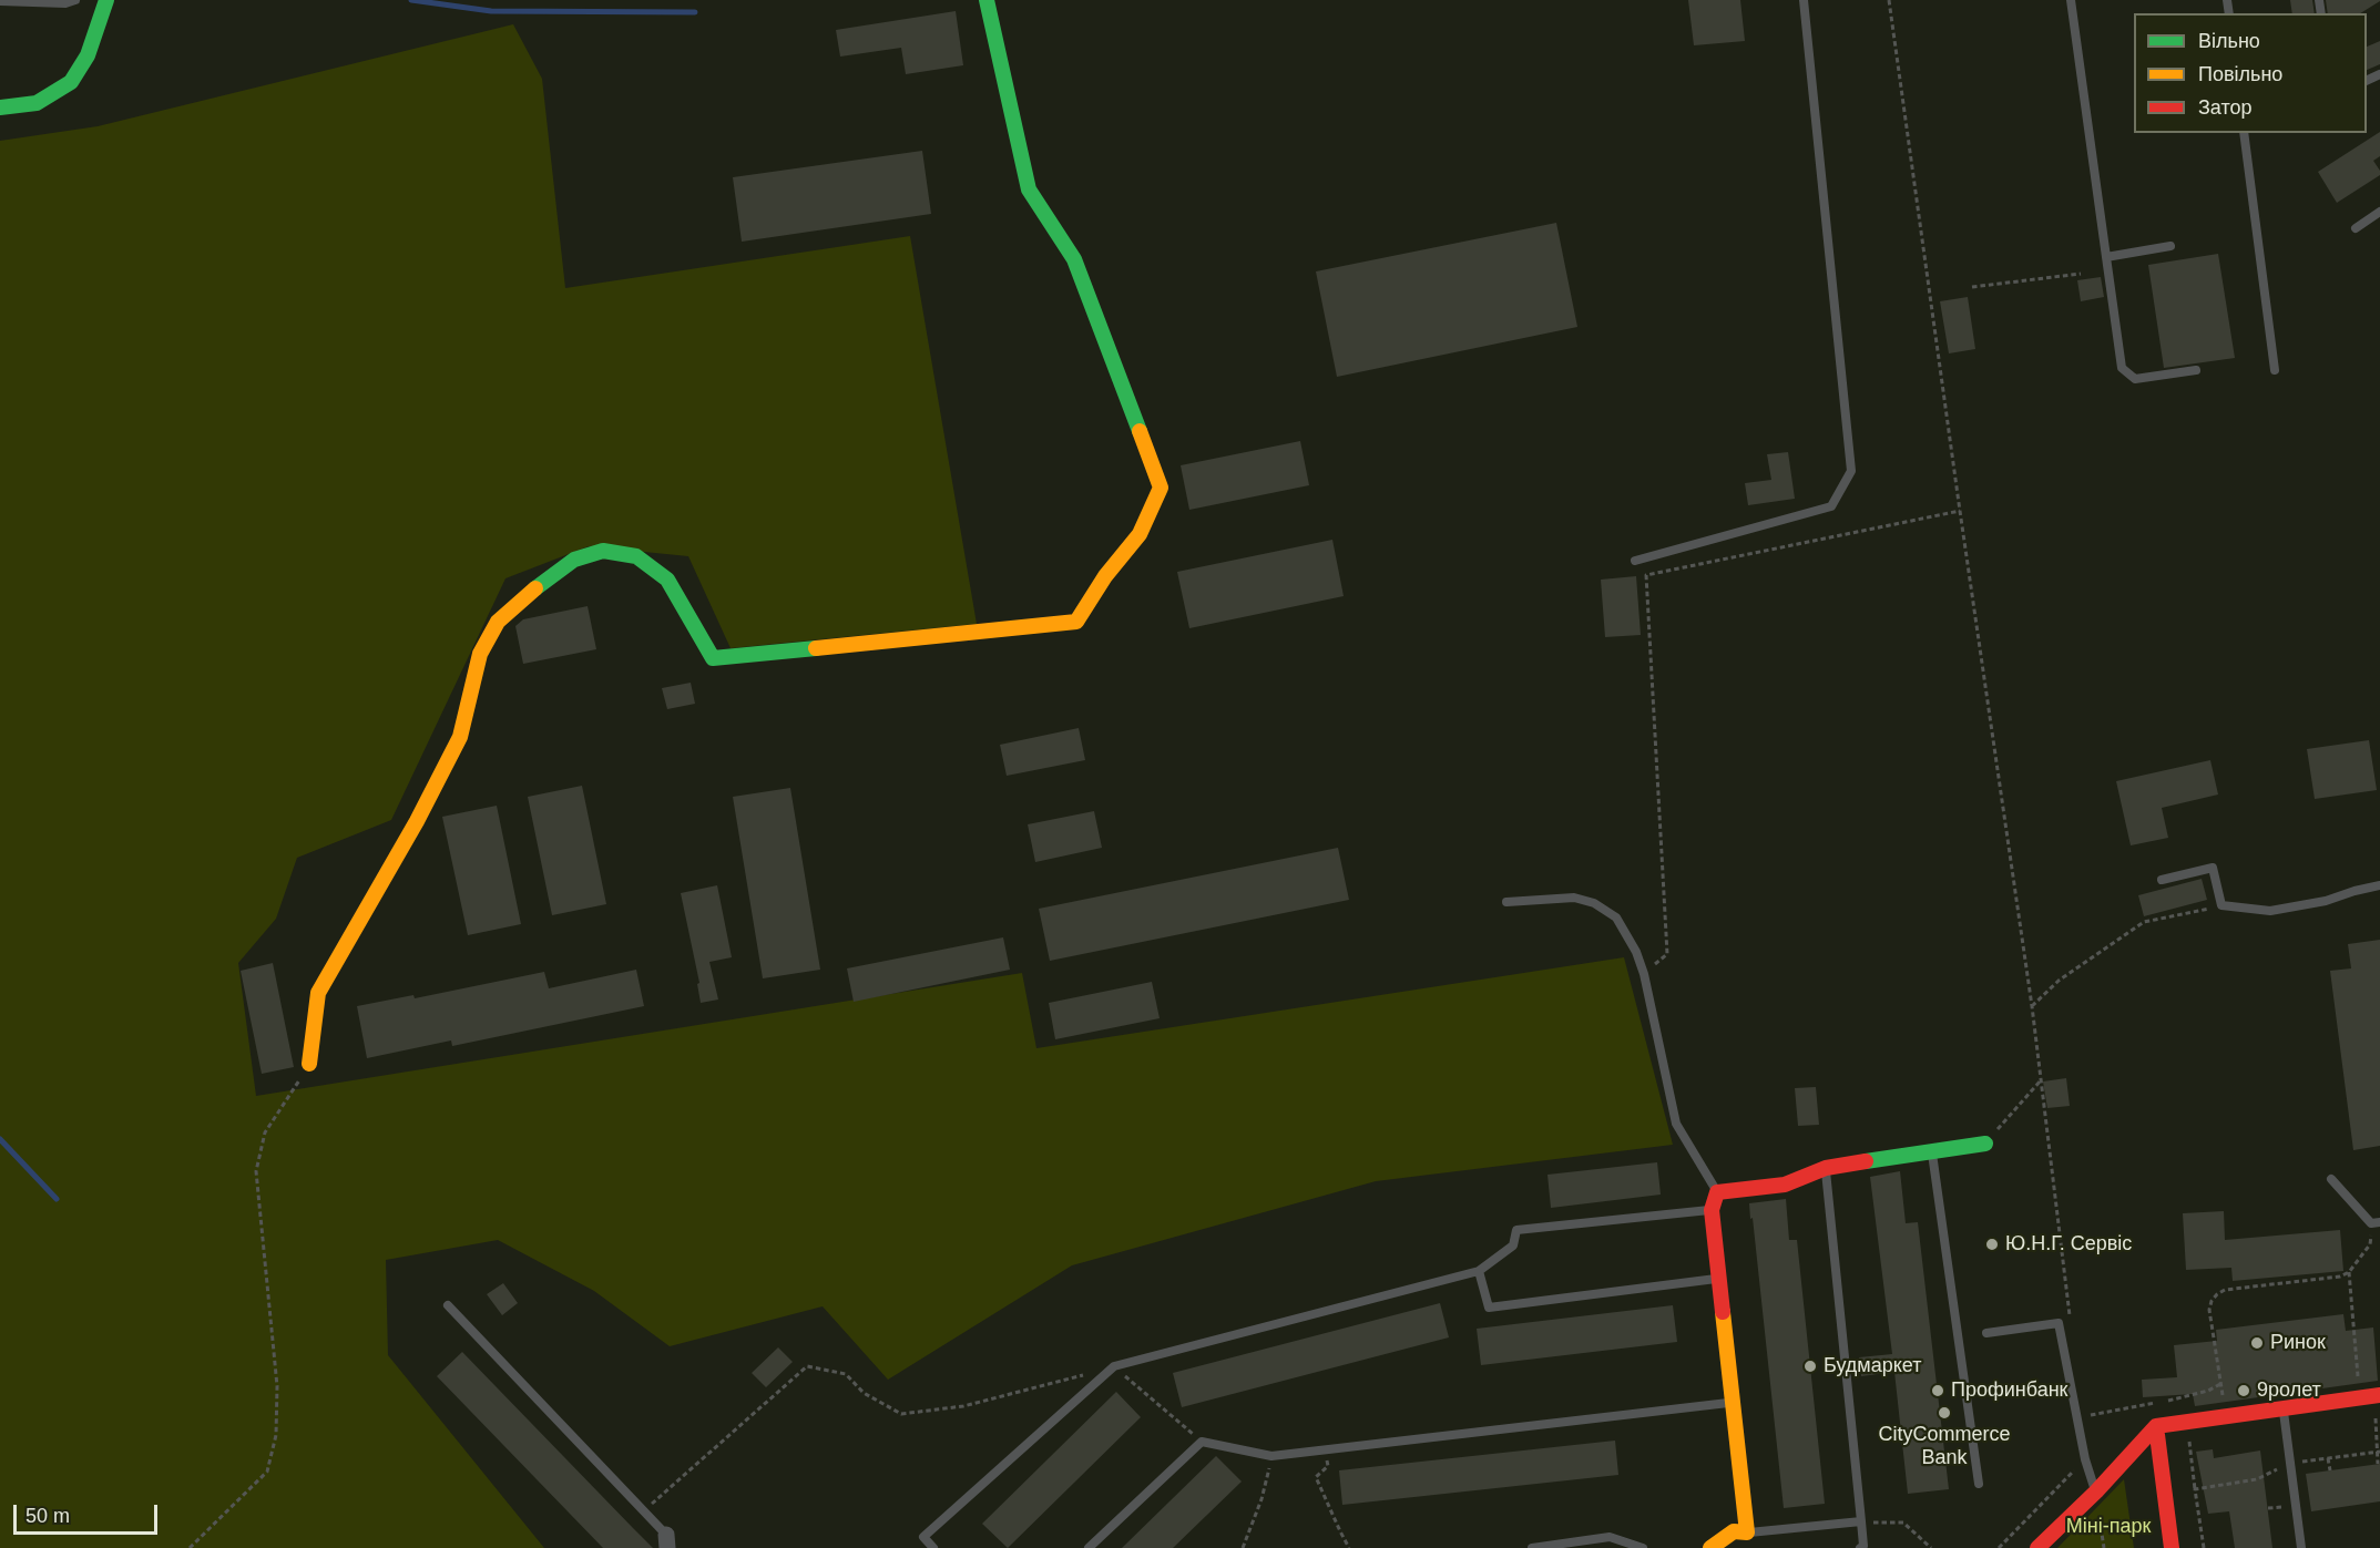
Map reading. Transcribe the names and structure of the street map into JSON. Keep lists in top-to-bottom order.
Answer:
{
  "parks": ["Міні-парк"],
  "places": [
    "Ю.Н.Г. Сервіс",
    "Ринок",
    "Будмаркет",
    "Профинбанк",
    "9ролет",
    "CityCommerce Bank"
  ],
  "legend": ["Вільно", "Повільно", "Затор"],
  "scale_bar": "50 m"
}
